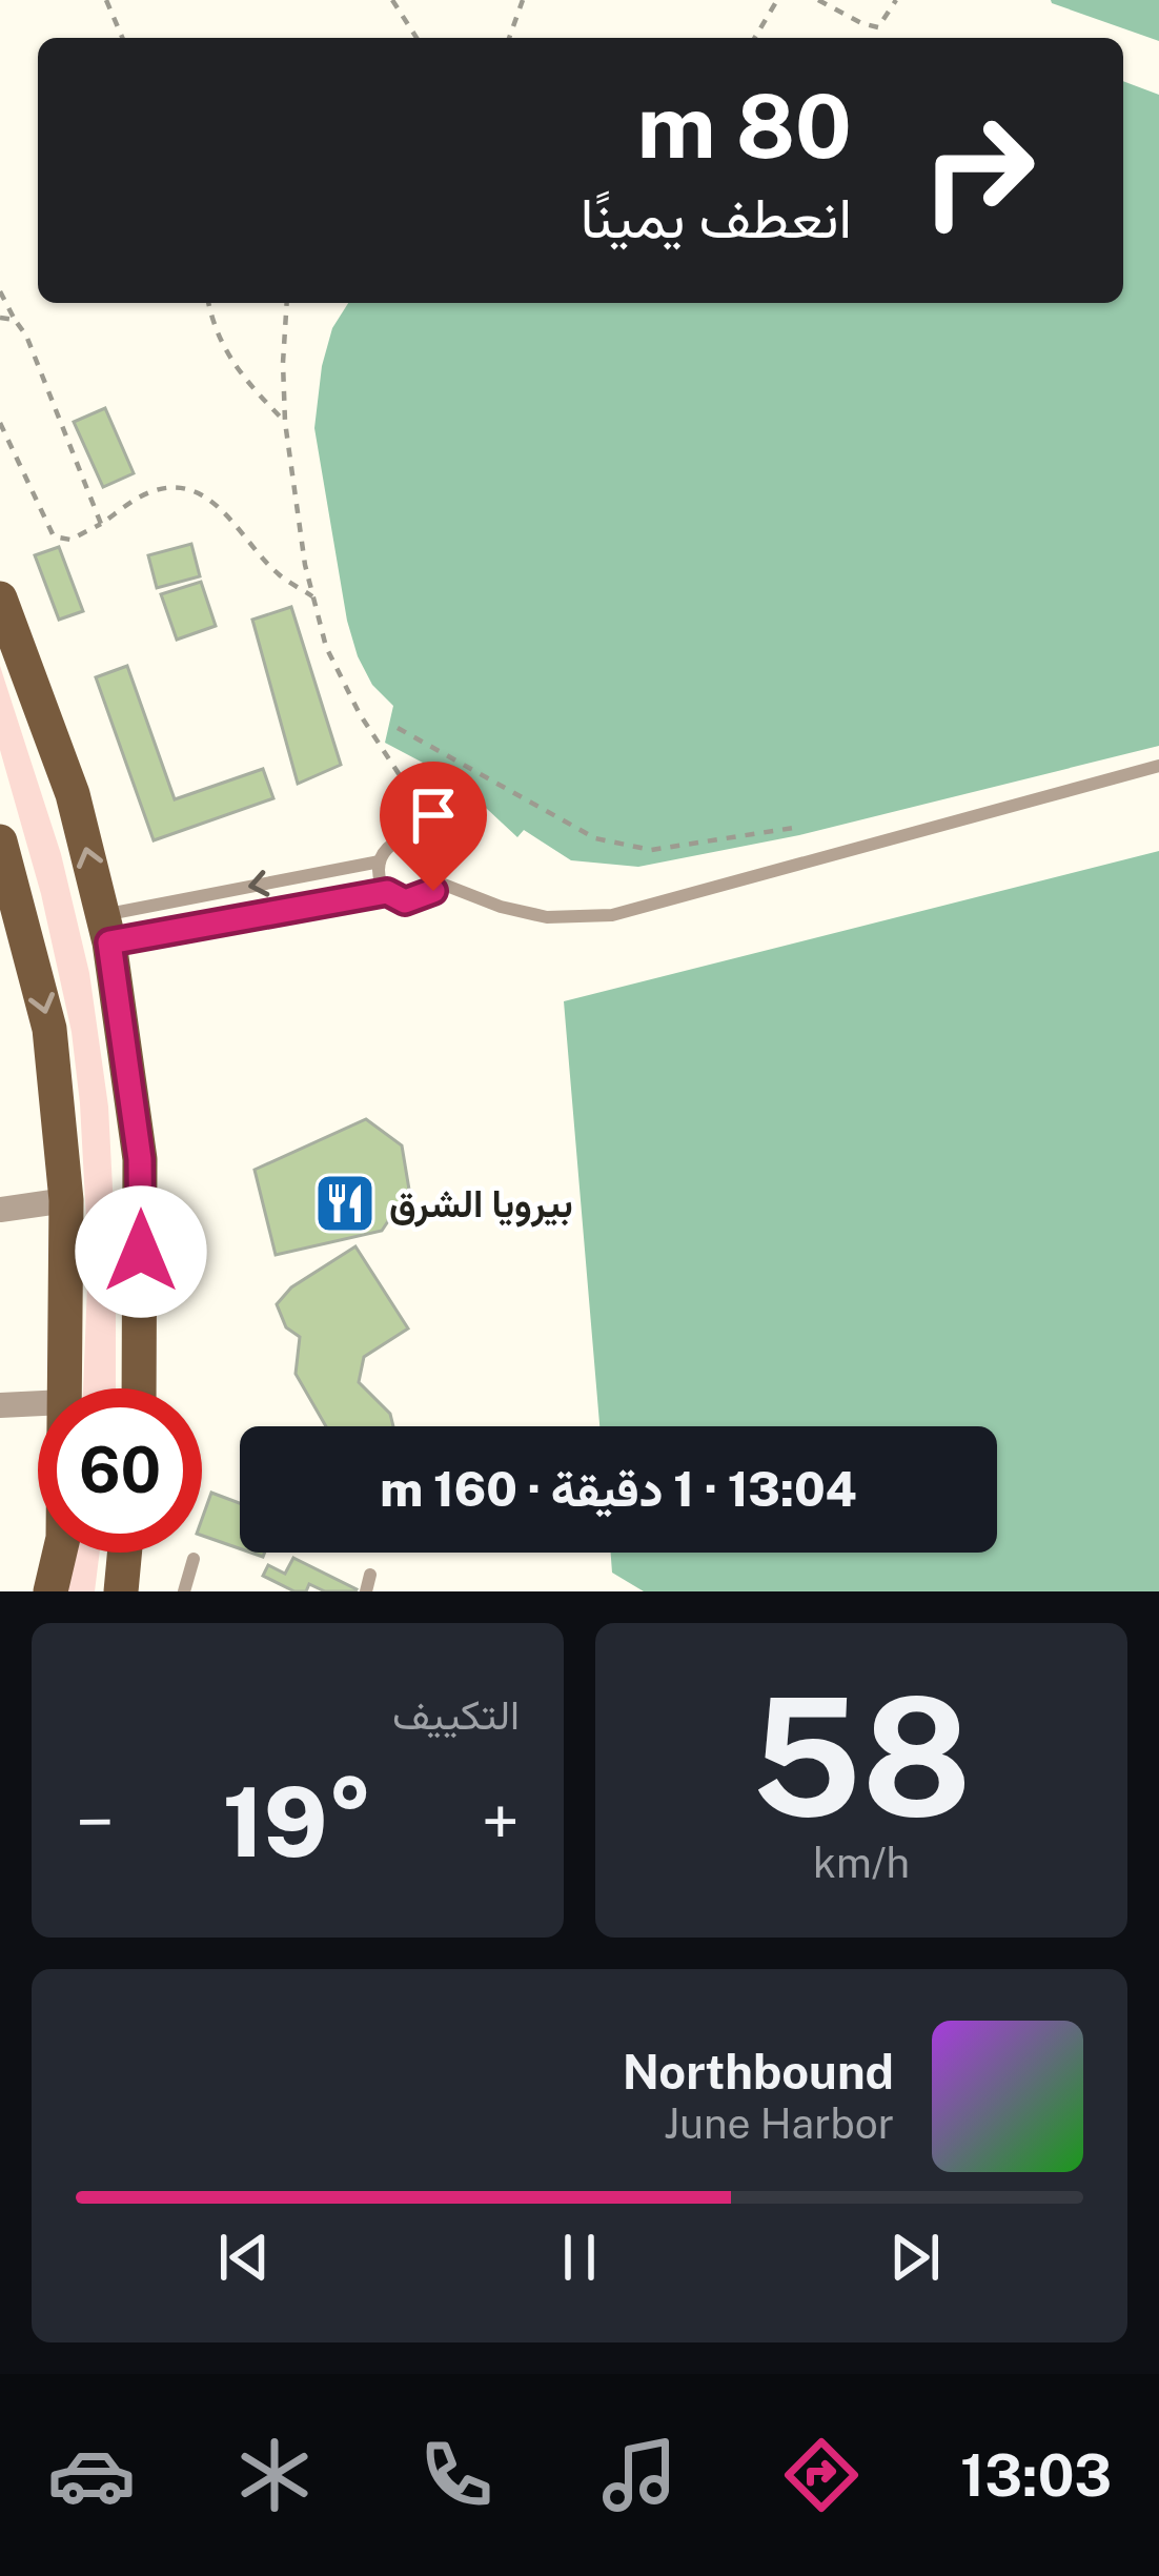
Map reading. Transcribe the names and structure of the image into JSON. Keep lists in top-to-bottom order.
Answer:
{
  "places": {
    "restaurant": ["بيرويا الشرق"]
  },
  "page": {
    "turn": ["80 m", "انعطف يمينًا"],
    "limit": "60",
    "trip": "13:04 · 1 دقيقة · 160 m",
    "tile": [
      ["58", "km/h"],
      "التكييف"
    ],
    "heat": ["−", "19°", "+"],
    "song": ["Northbound", "June Harbor"],
    "tabs": "13:03"
  }
}
